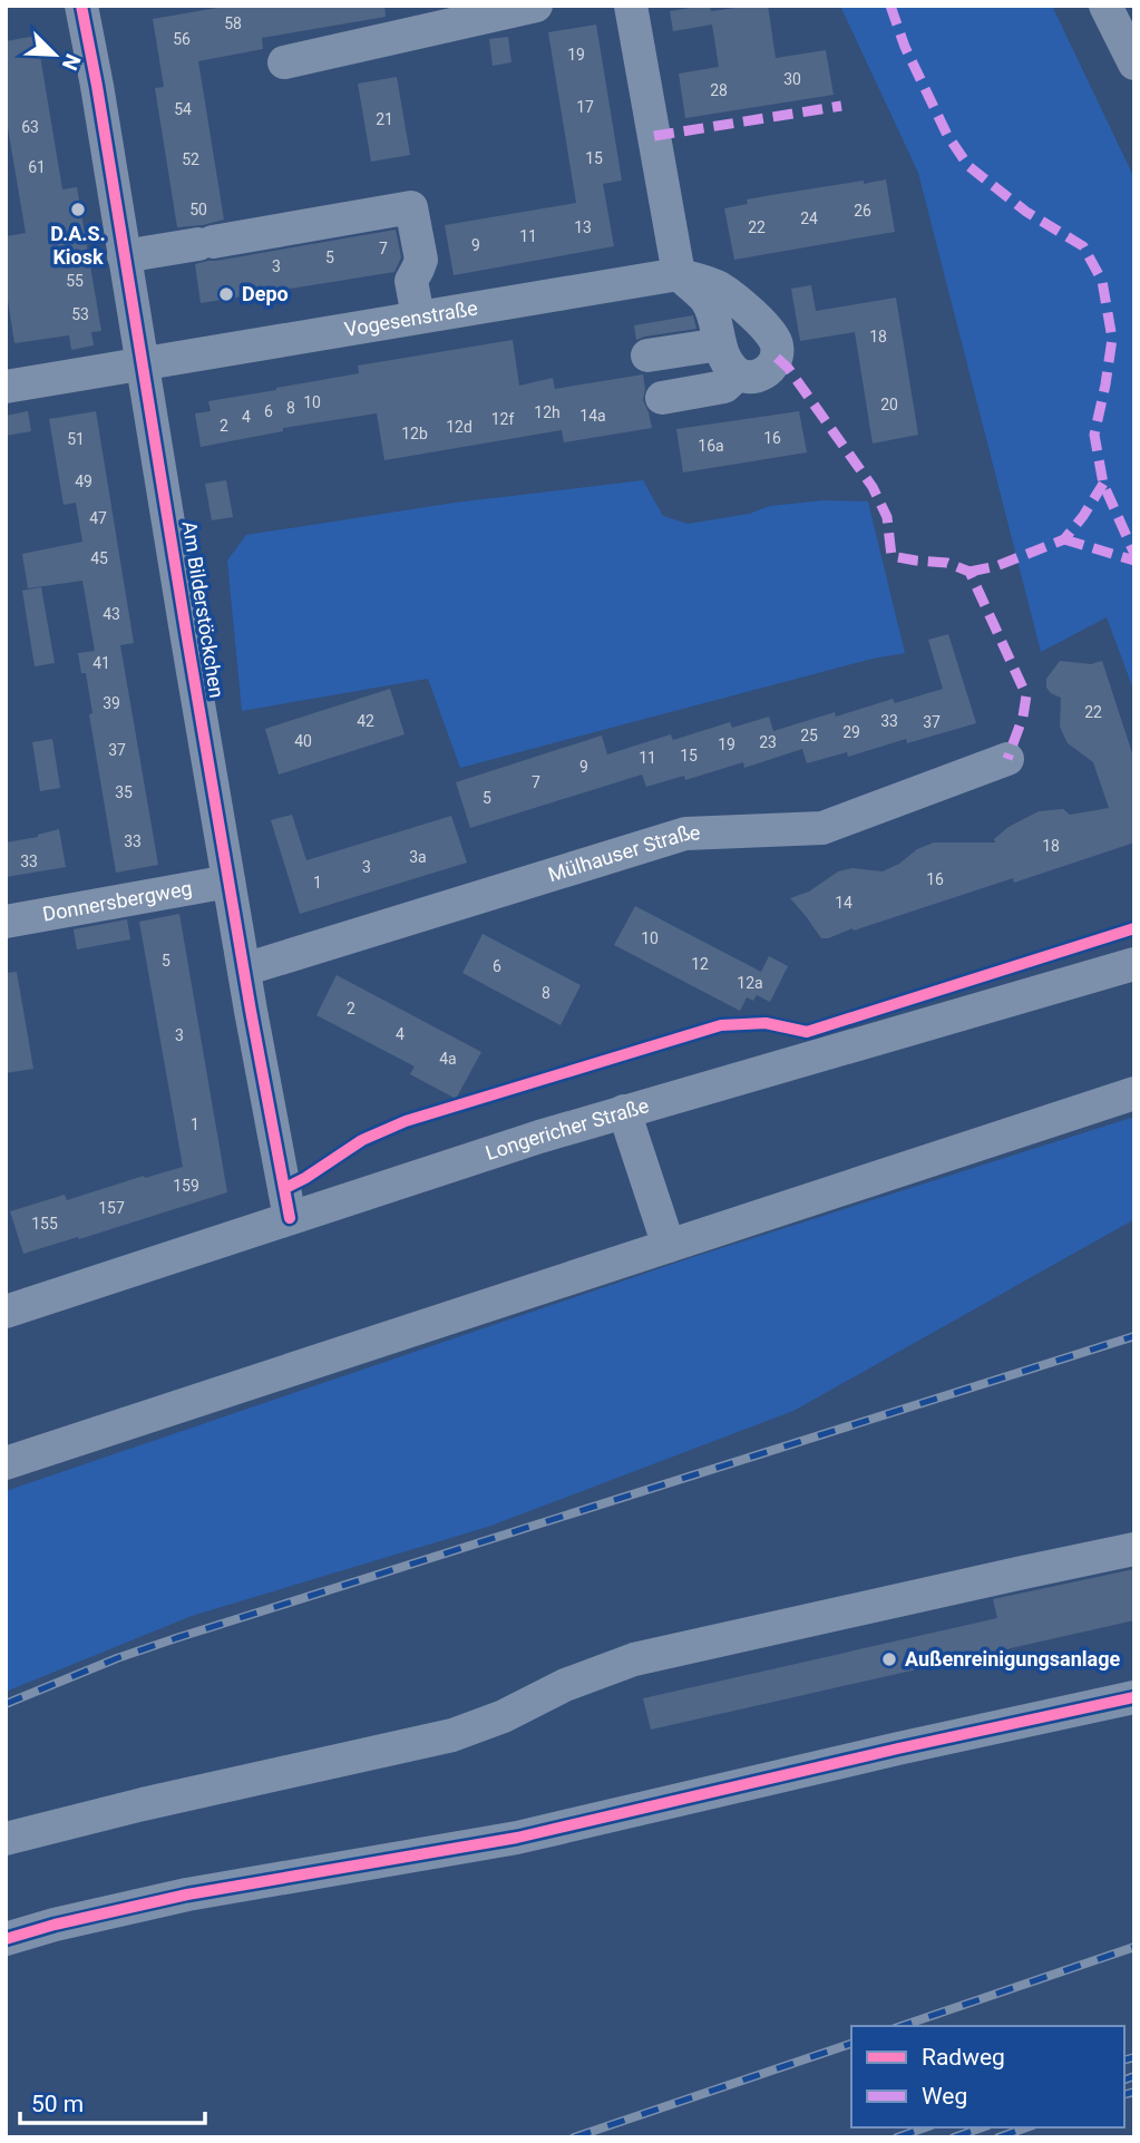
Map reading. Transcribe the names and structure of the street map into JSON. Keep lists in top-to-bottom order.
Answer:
{
  "streets": {
    "street": [
      "Vogesenstraße",
      "Am Bilderstöckchen",
      "Mülhauser Straße",
      "Donnersbergweg",
      "Longericher Straße"
    ]
  },
  "crossings": [
    ["Vogesenstraße", "Am Bilderstöckchen"],
    ["Am Bilderstöckchen", "Mülhauser Straße"],
    ["Am Bilderstöckchen", "Donnersbergweg"],
    ["Am Bilderstöckchen", "Longericher Straße"]
  ],
  "places": ["D.A.S. Kiosk", "Depo", "Außenreinigungsanlage"],
  "house_numbers": [
    "58",
    "56",
    "19",
    "30",
    "28",
    "17",
    "54",
    "21",
    "63",
    "15",
    "52",
    "61",
    "50",
    "26",
    "24",
    "13",
    "22",
    "11",
    "9",
    "7",
    "5",
    "3",
    "55",
    "53",
    "18",
    "10",
    "20",
    "8",
    "6",
    "12h",
    "14a",
    "4",
    "12f",
    "2",
    "12d",
    "12b",
    "16",
    "51",
    "16a",
    "49",
    "47",
    "45",
    "43",
    "41",
    "39",
    "22",
    "42",
    "33",
    "37",
    "29",
    "25",
    "40",
    "23",
    "19",
    "37",
    "15",
    "11",
    "9",
    "7",
    "35",
    "5",
    "33",
    "18",
    "3a",
    "33",
    "3",
    "16",
    "1",
    "14",
    "10",
    "5",
    "12",
    "6",
    "12a",
    "8",
    "2",
    "4",
    "3",
    "4a",
    "1",
    "159",
    "157",
    "155"
  ],
  "legend": ["Radweg", "Weg"],
  "scale_bar": "50 m",
  "north": "bottom right"
}
